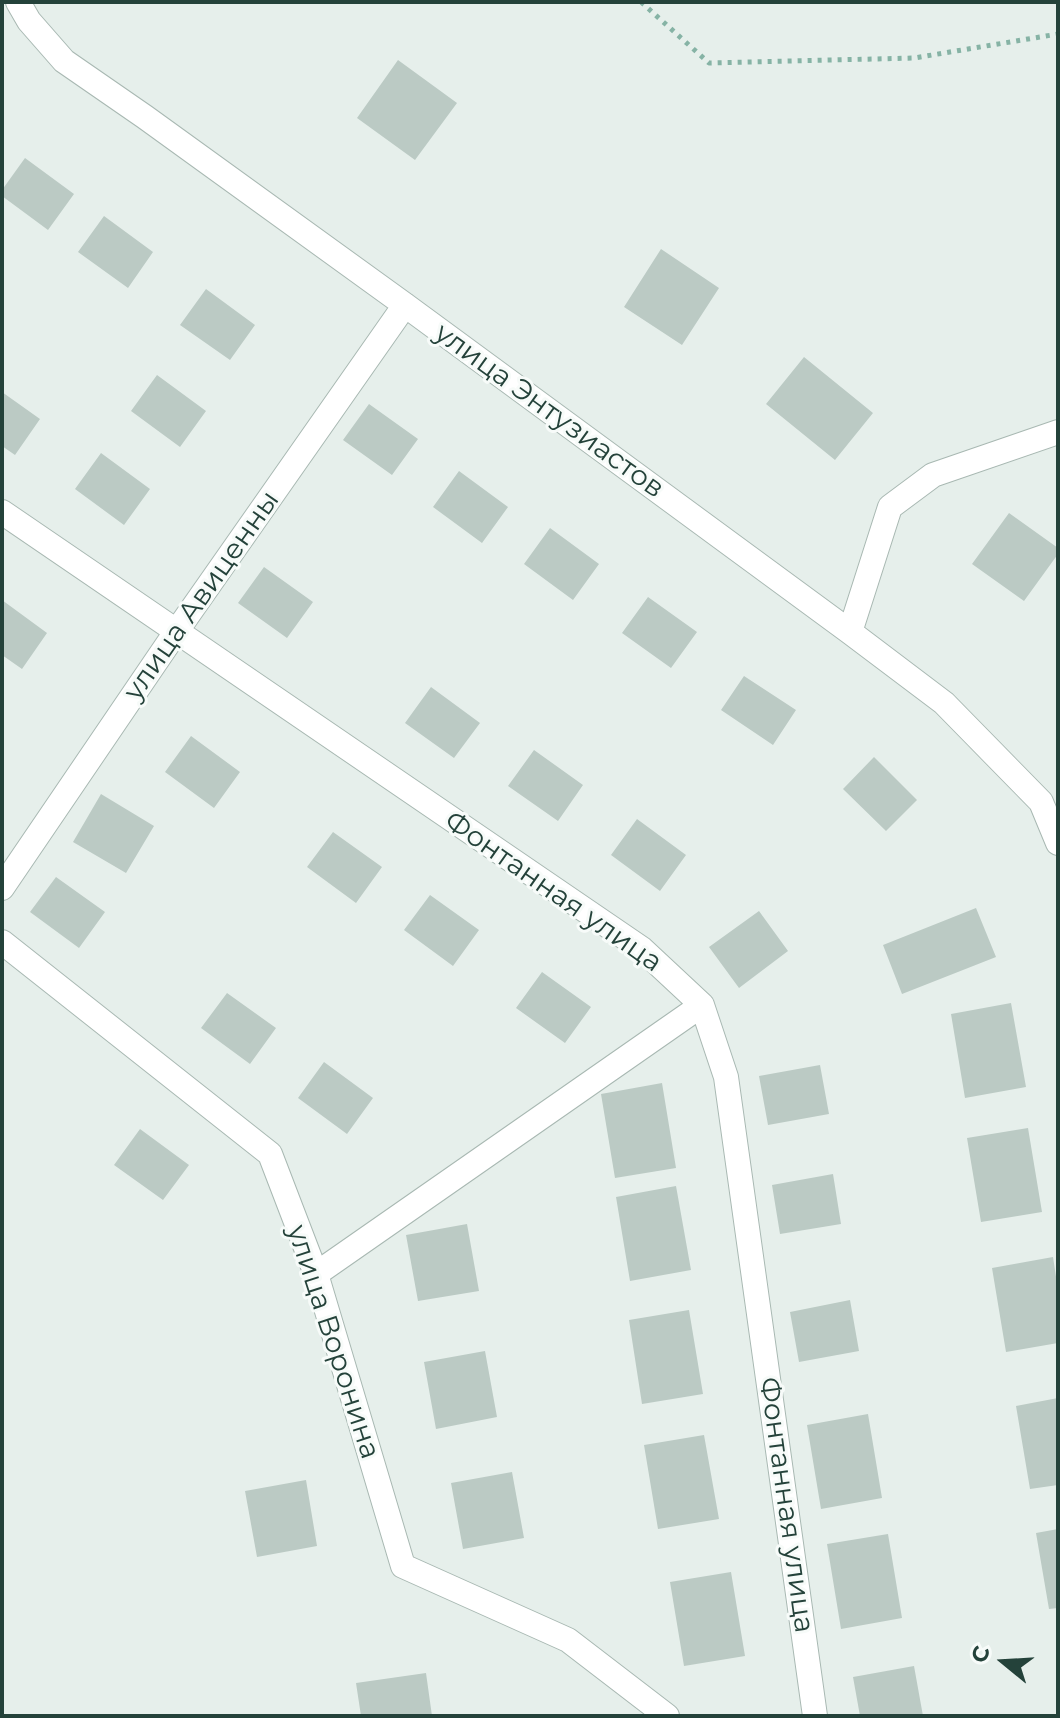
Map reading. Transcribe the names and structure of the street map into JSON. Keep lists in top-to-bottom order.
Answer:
{
  "streets": {
    "street": [
      "улица Энтузиастов",
      "улица Авиценны",
      "Фонтанная улица",
      "улица Воронина"
    ]
  },
  "crossings": [
    ["улица Энтузиастов", "улица Авиценны"],
    ["улица Авиценны", "Фонтанная улица"]
  ],
  "north": "left"
}
